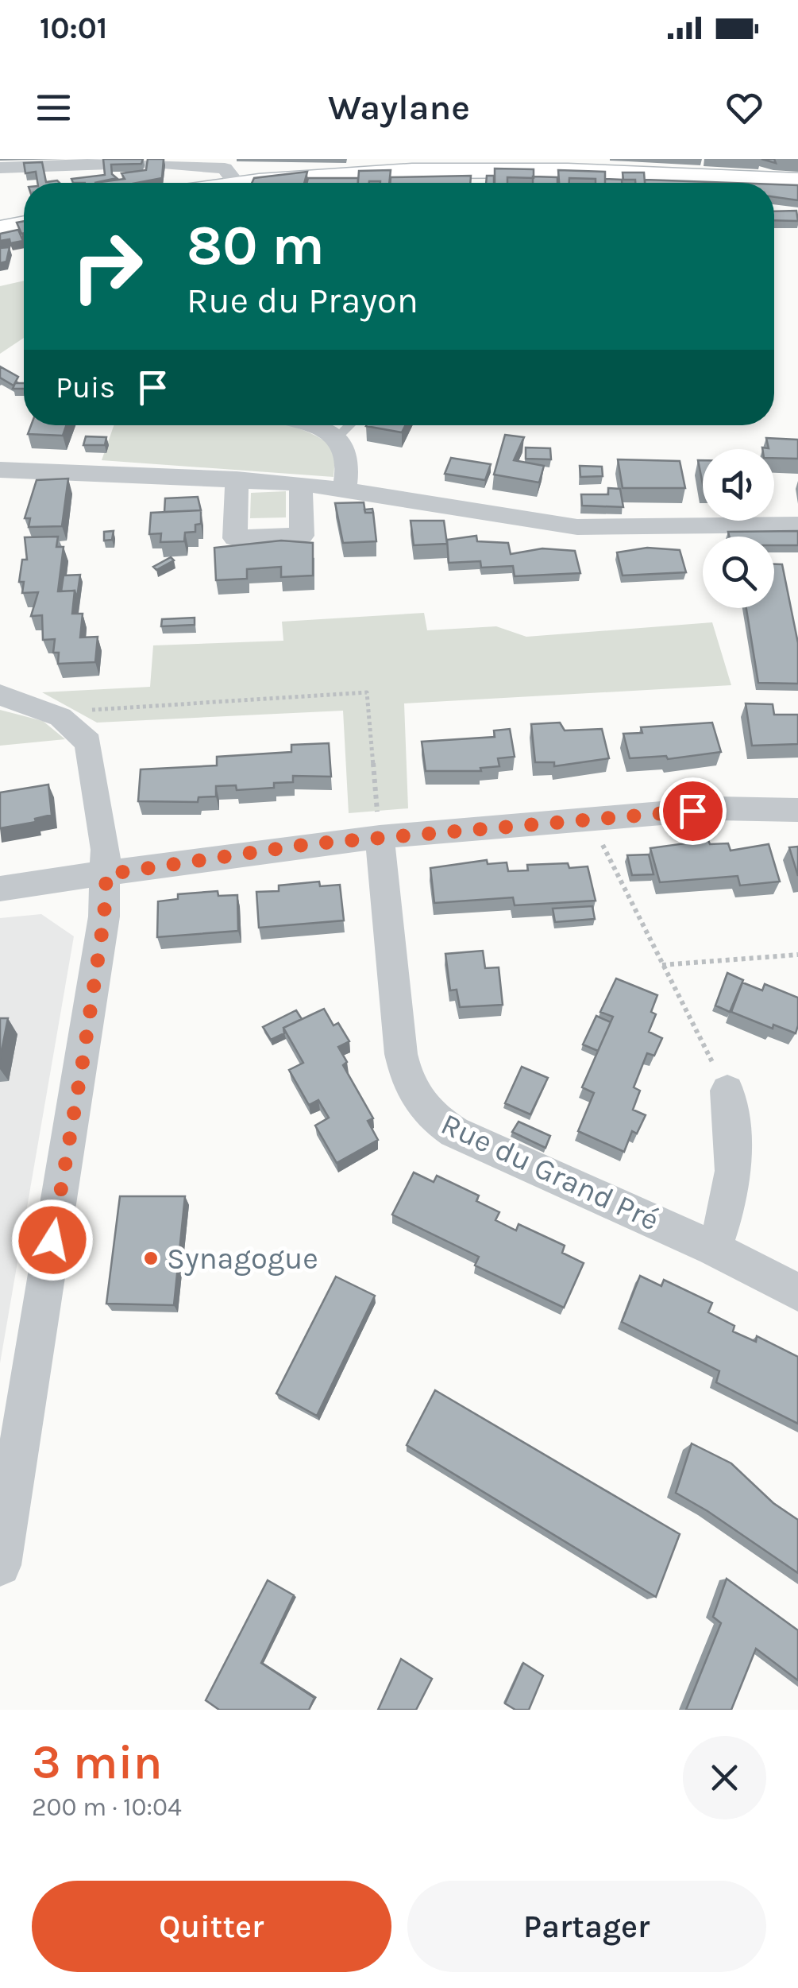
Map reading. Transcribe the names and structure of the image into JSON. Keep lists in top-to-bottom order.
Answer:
{
  "streets": {
    "street": ["Rue du Grand Pré"]
  },
  "places": ["Synagogue"],
  "page": {
    "status": "10:01",
    "header": "Waylane",
    "turn": ["80 m", "Rue du Prayon"],
    "then": "Puis",
    "heading": ["3 min", "200 m · 10:04"],
    "buttons": ["Quitter", "Partager"]
  }
}
